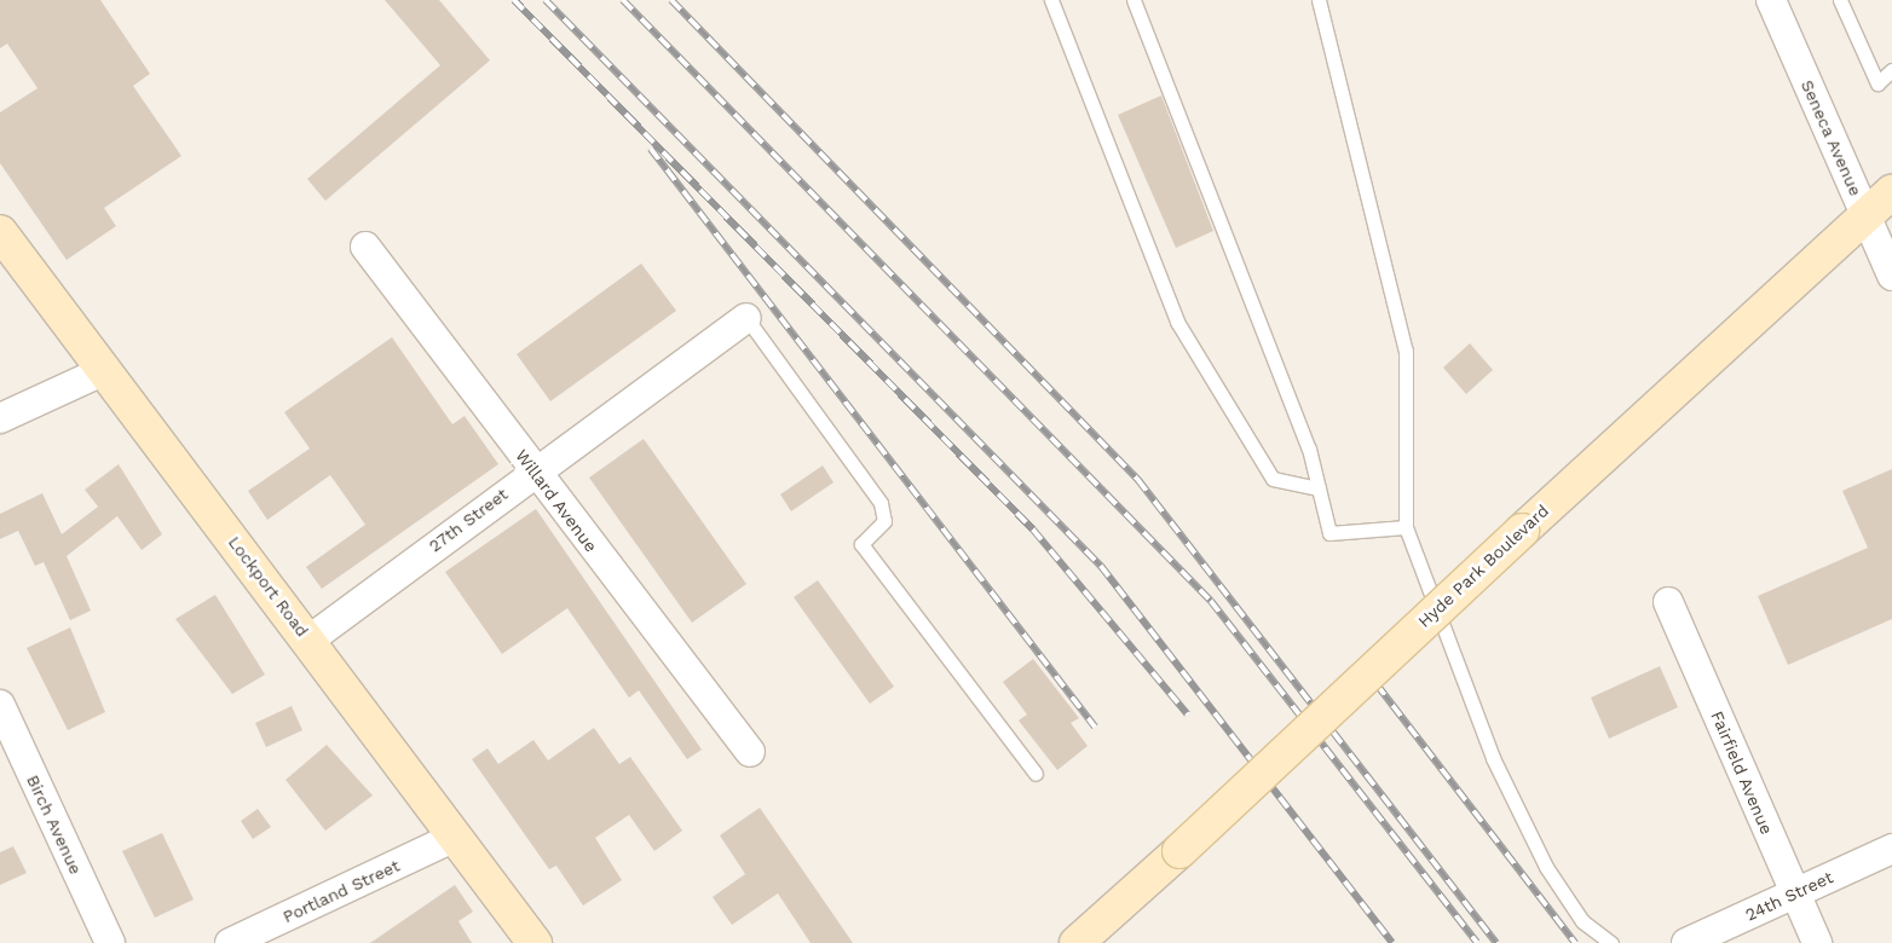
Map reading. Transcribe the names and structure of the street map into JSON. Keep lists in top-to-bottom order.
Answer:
{
  "streets": {
    "main road": ["Hyde Park Boulevard", "Lockport Road"],
    "street": [
      "Seneca Avenue",
      "Willard Avenue",
      "27th Street",
      "Fairfield Avenue",
      "Birch Avenue",
      "Portland Street",
      "24th Street"
    ]
  },
  "crossings": [
    ["Seneca Avenue", "Hyde Park Boulevard"],
    ["Willard Avenue", "27th Street"],
    ["27th Street", "Lockport Road"],
    ["Lockport Road", "Portland Street"],
    ["Fairfield Avenue", "24th Street"]
  ]
}
